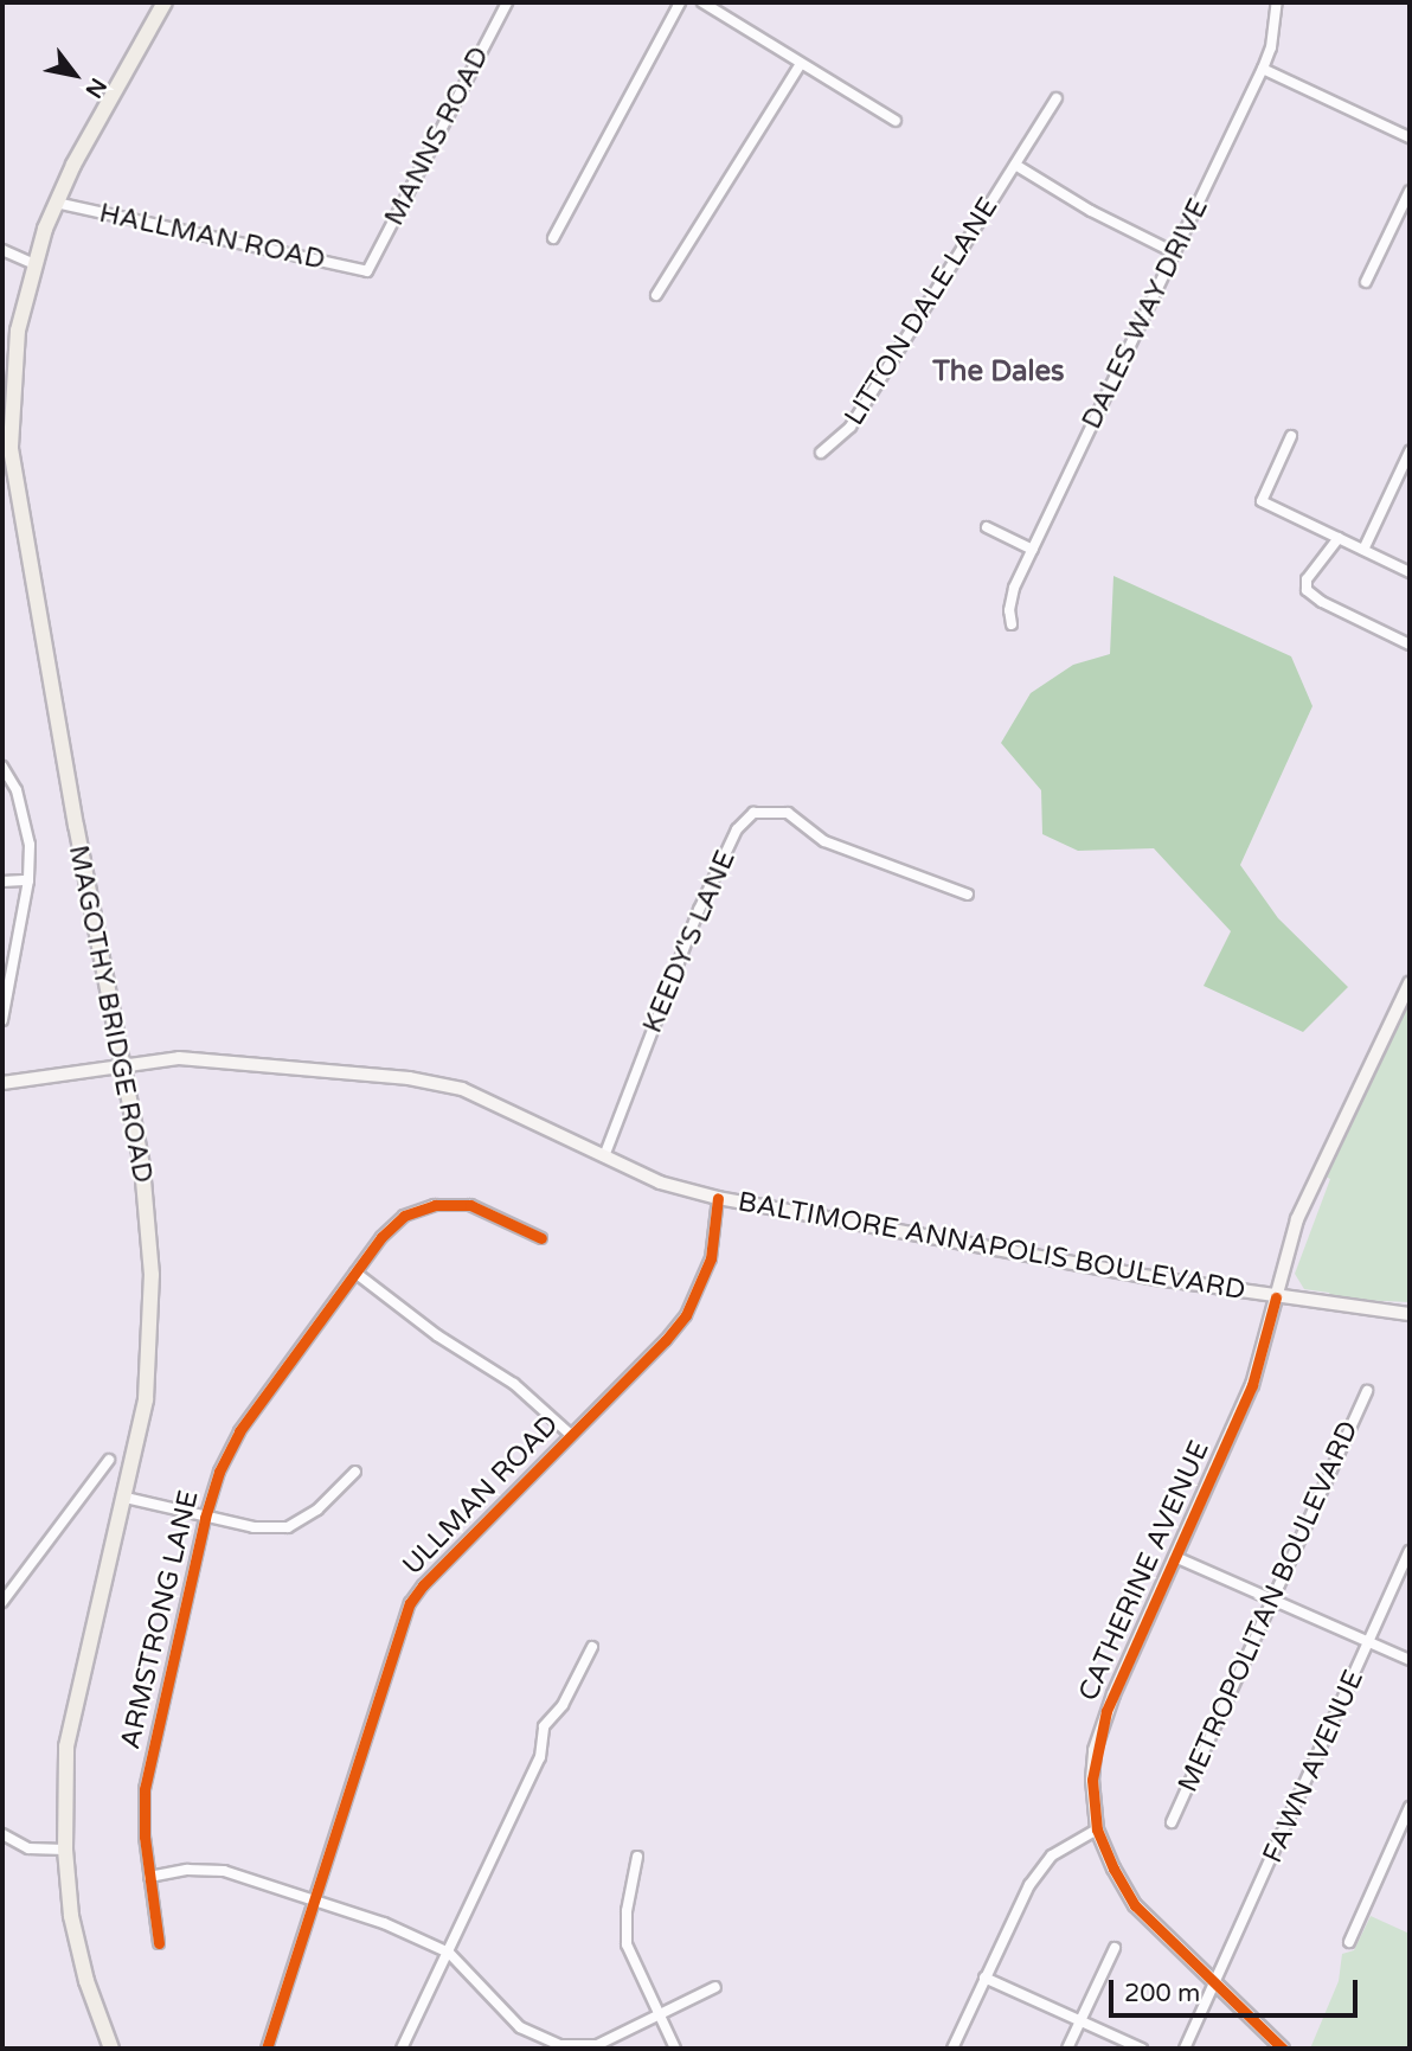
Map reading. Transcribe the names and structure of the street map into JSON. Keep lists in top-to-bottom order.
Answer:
{
  "streets": {
    "main road": ["MAGOTHY BRIDGE ROAD", "BALTIMORE ANNAPOLIS BOULEVARD", "CATHERINE AVENUE"],
    "street": [
      "MANNS ROAD",
      "HALLMAN ROAD",
      "LITTON DALE LANE",
      "DALES WAY DRIVE",
      "KEEDY'S LANE",
      "ULLMAN ROAD",
      "METROPOLITAN BOULEVARD",
      "ARMSTRONG LANE",
      "FAWN AVENUE"
    ]
  },
  "crossings": [
    ["MANNS ROAD", "HALLMAN ROAD"],
    ["HALLMAN ROAD", "MAGOTHY BRIDGE ROAD"],
    ["KEEDY'S LANE", "BALTIMORE ANNAPOLIS BOULEVARD"],
    ["MAGOTHY BRIDGE ROAD", "BALTIMORE ANNAPOLIS BOULEVARD"],
    ["BALTIMORE ANNAPOLIS BOULEVARD", "ULLMAN ROAD"],
    ["BALTIMORE ANNAPOLIS BOULEVARD", "CATHERINE AVENUE"],
    ["CATHERINE AVENUE", "FAWN AVENUE"]
  ],
  "districts": ["The Dales"],
  "scale_bar": "200 m",
  "north": "bottom right"
}
